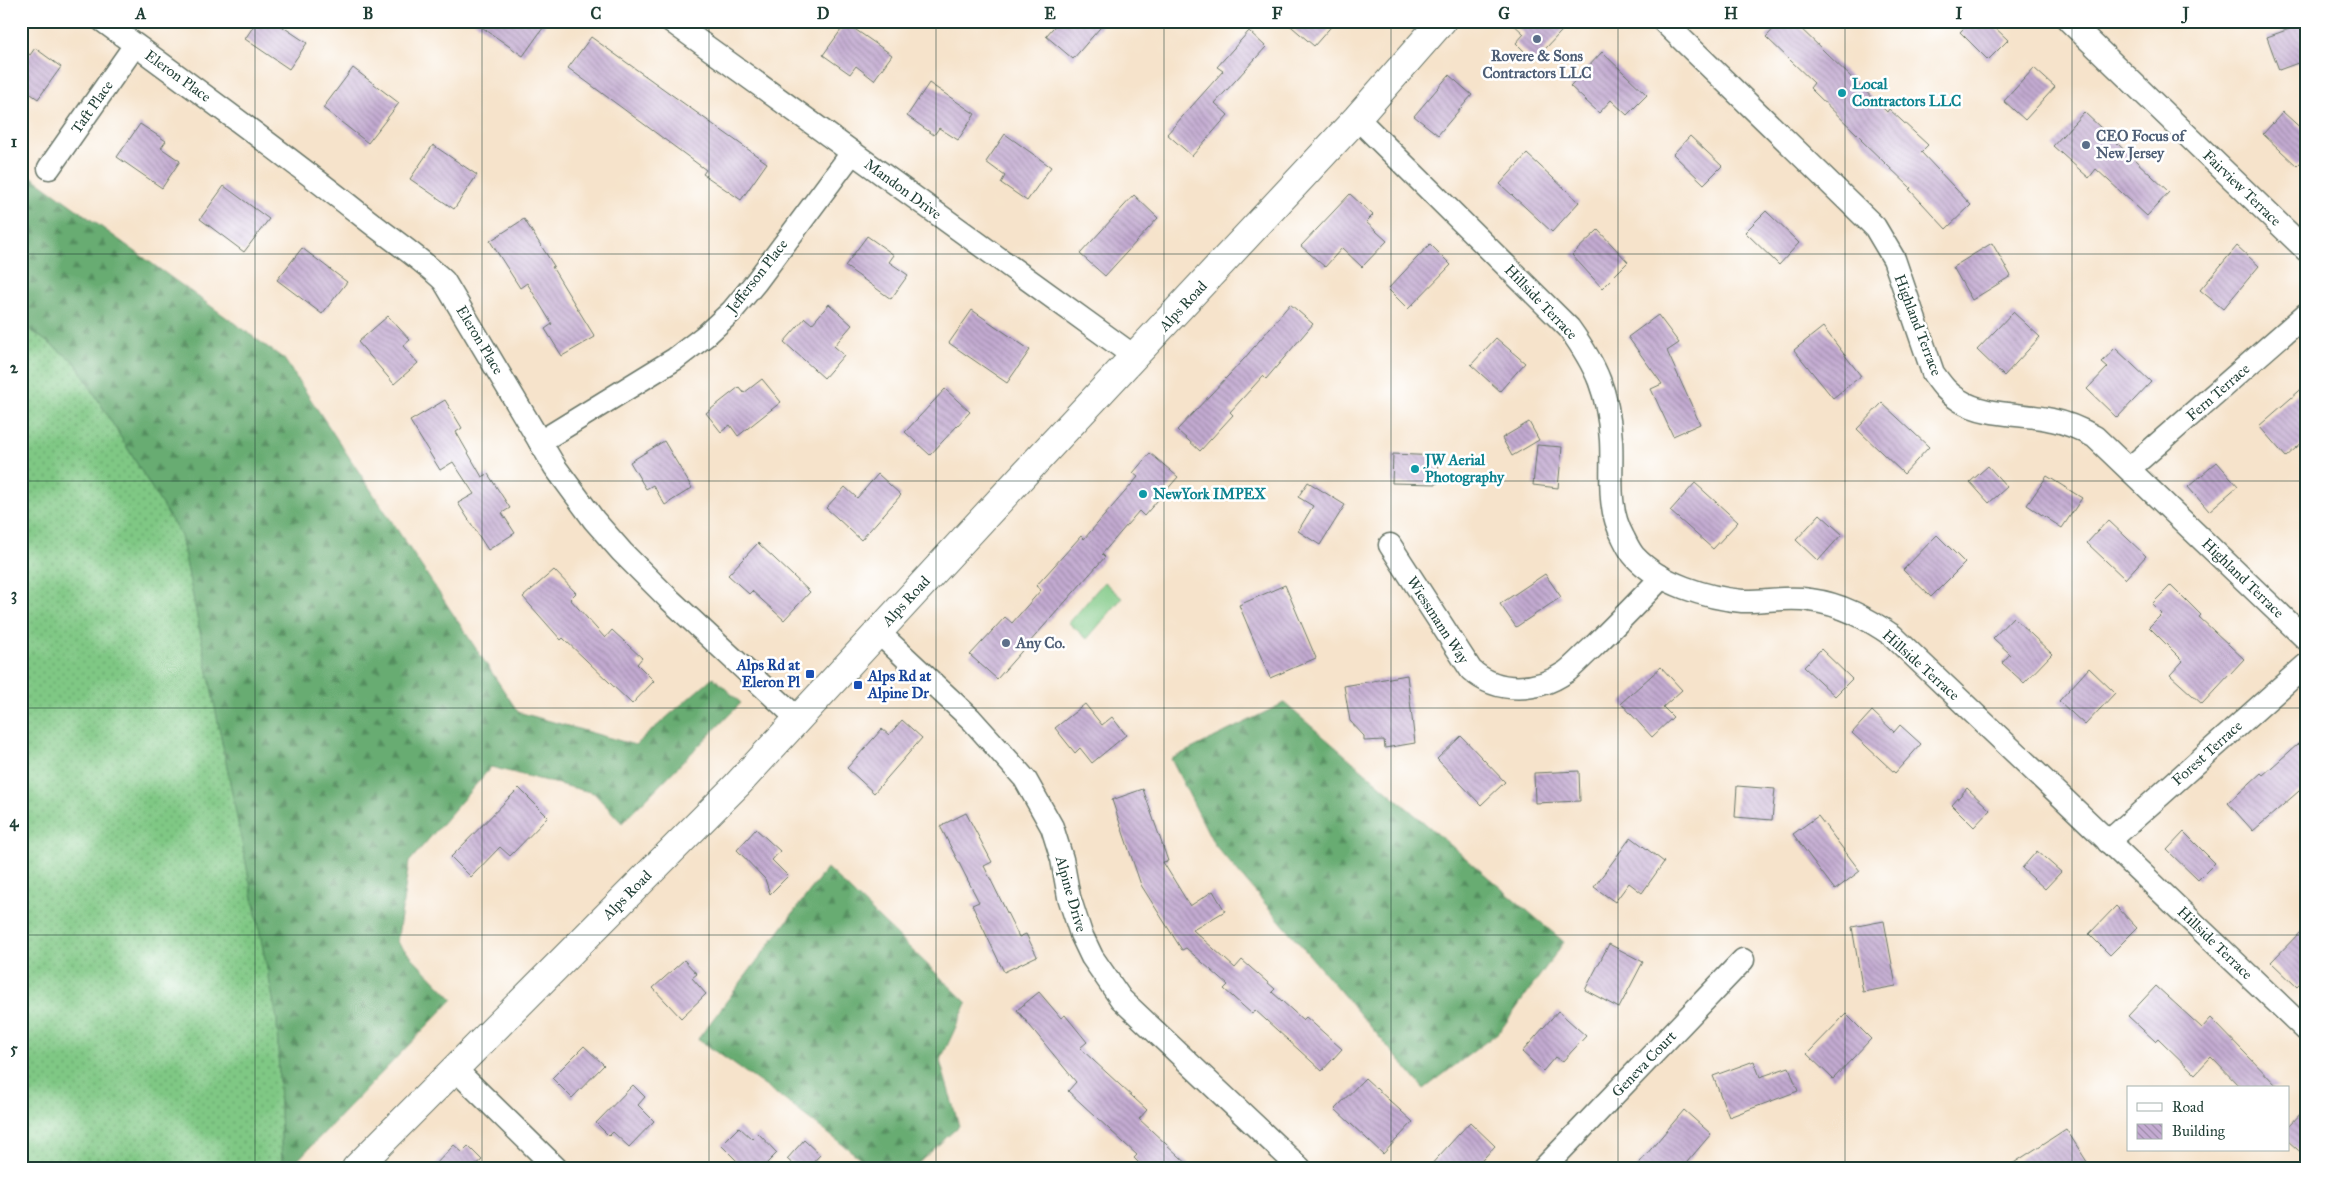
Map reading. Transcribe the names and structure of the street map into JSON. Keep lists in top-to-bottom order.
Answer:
{
  "streets": {
    "main road": ["Alps Road"],
    "street": [
      "Eleron Place",
      "Taft Place",
      "Fairview Terrace",
      "Mandon Drive",
      "Jefferson Place",
      "Hillside Terrace",
      "Highland Terrace",
      "Fern Terrace",
      "Wiessmann Way",
      "Forest Terrace",
      "Alpine Drive",
      "Geneva Court"
    ]
  },
  "crossings": [
    ["Eleron Place", "Taft Place"],
    ["Eleron Place", "Jefferson Place"],
    ["Eleron Place", "Alps Road"],
    ["Mandon Drive", "Jefferson Place"],
    ["Mandon Drive", "Alps Road"],
    ["Hillside Terrace", "Alps Road"],
    ["Hillside Terrace", "Wiessmann Way"],
    ["Hillside Terrace", "Forest Terrace"],
    ["Alps Road", "Alpine Drive"],
    ["Highland Terrace", "Fern Terrace"]
  ],
  "places": {
    "other": [
      "Rovere & Sons Contractors LLC",
      "Local Contractors LLC",
      "CEO Focus of New Jersey",
      "JW Aerial Photography",
      "NewYork IMPEX",
      "Any Co."
    ],
    "transit": ["Alps Rd at Eleron Pl", "Alps Rd at Alpine Dr"]
  },
  "legend": ["Road", "Building"],
  "grid": {
    "columns": [
      "A",
      "B",
      "C",
      "D",
      "E",
      "F",
      "G",
      "H",
      "I",
      "J"
    ],
    "rows": [
      "1",
      "2",
      "3",
      "4",
      "5"
    ]
  }
}
